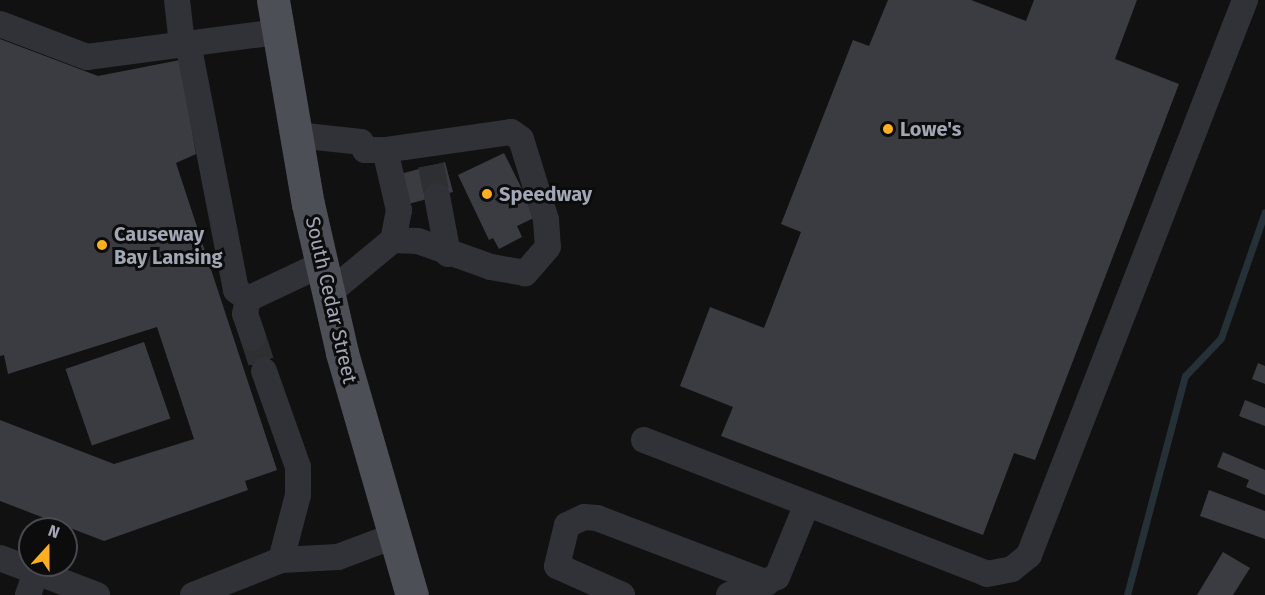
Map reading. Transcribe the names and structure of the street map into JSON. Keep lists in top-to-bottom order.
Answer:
{
  "streets": {
    "main road": ["South Cedar Street"]
  },
  "places": ["Lowe's", "Speedway", "Causeway Bay Lansing"],
  "north": "top"
}
